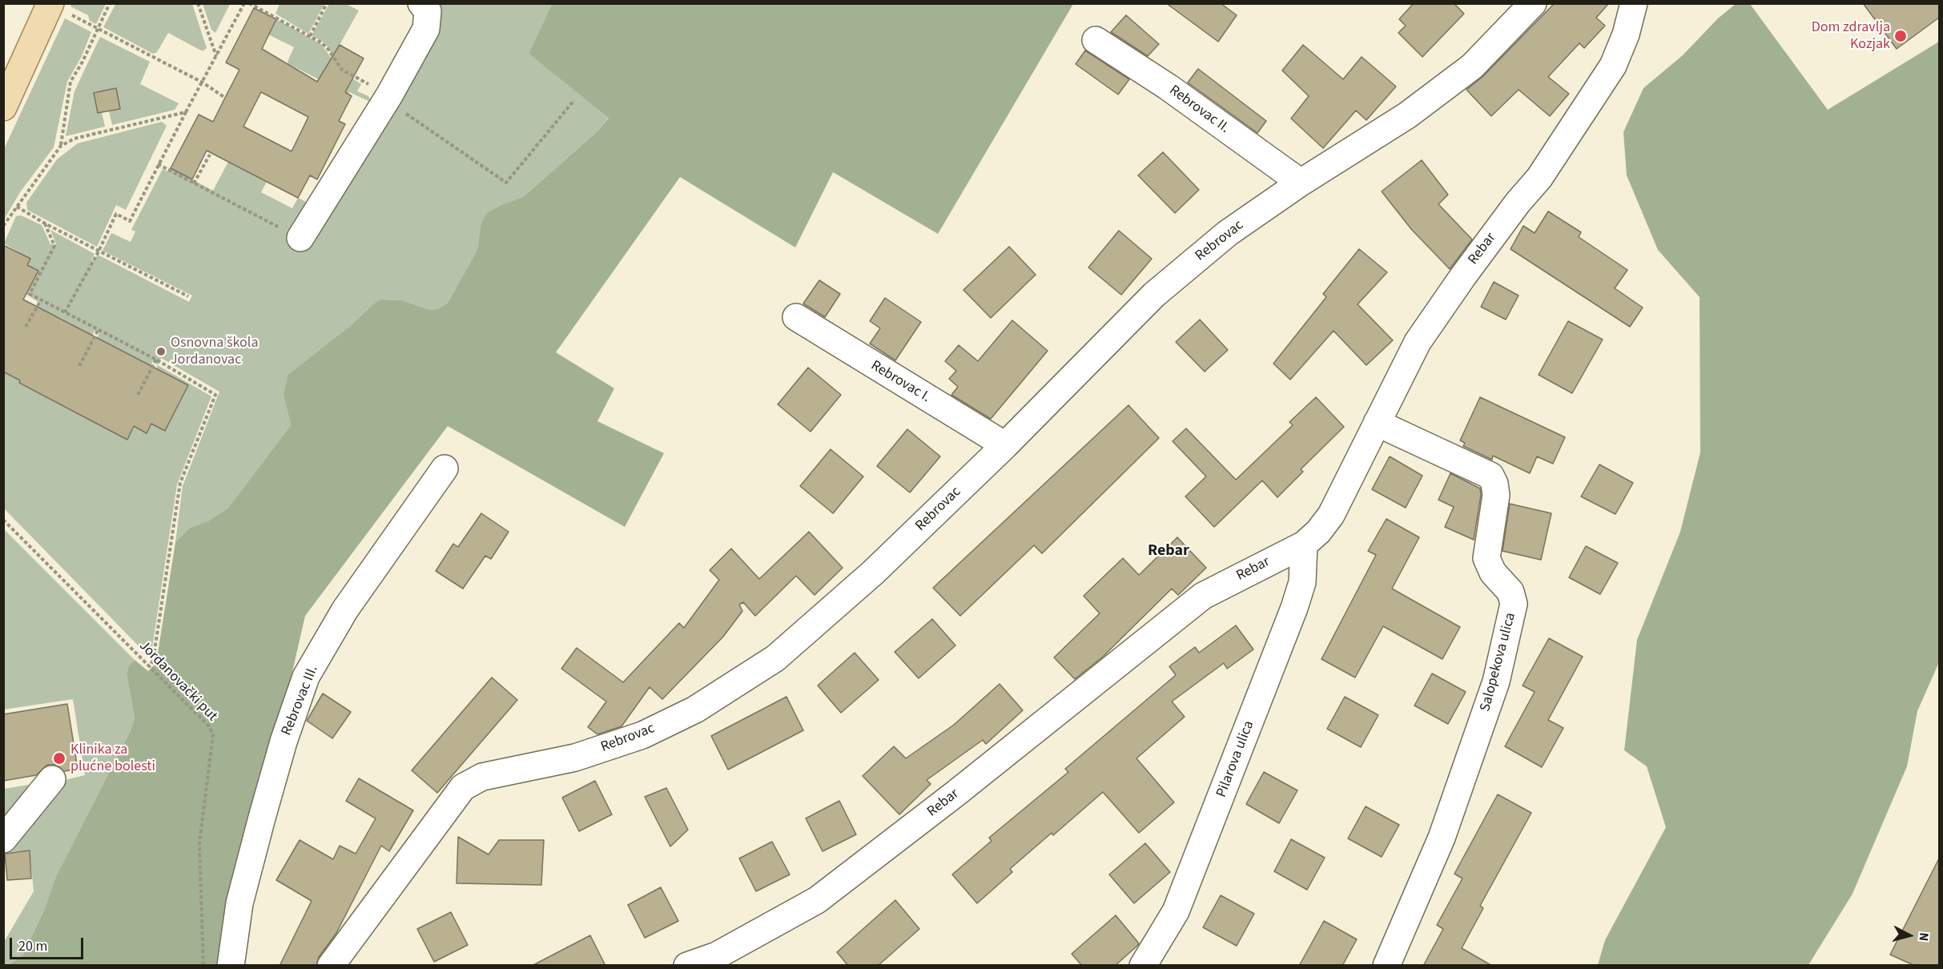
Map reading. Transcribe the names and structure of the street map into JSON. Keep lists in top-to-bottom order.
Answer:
{
  "streets": {
    "street": [
      "Rebrovac II.",
      "Rebrovac",
      "Rebar",
      "Rebrovac I.",
      "Salopekova ulica",
      "Rebrovac III.",
      "Pilarova ulica"
    ],
    "path": ["Jordanovački put"]
  },
  "crossings": [
    ["Rebrovac II.", "Rebrovac"],
    ["Rebrovac", "Rebrovac I."],
    ["Rebar", "Salopekova ulica"],
    ["Rebar", "Pilarova ulica"]
  ],
  "districts": ["Rebar"],
  "places": ["Dom zdravlja Kozjak", "Osnovna škola Jordanovac", "Klinika za plućne bolesti"],
  "scale_bar": "20 m",
  "north": "right"
}
